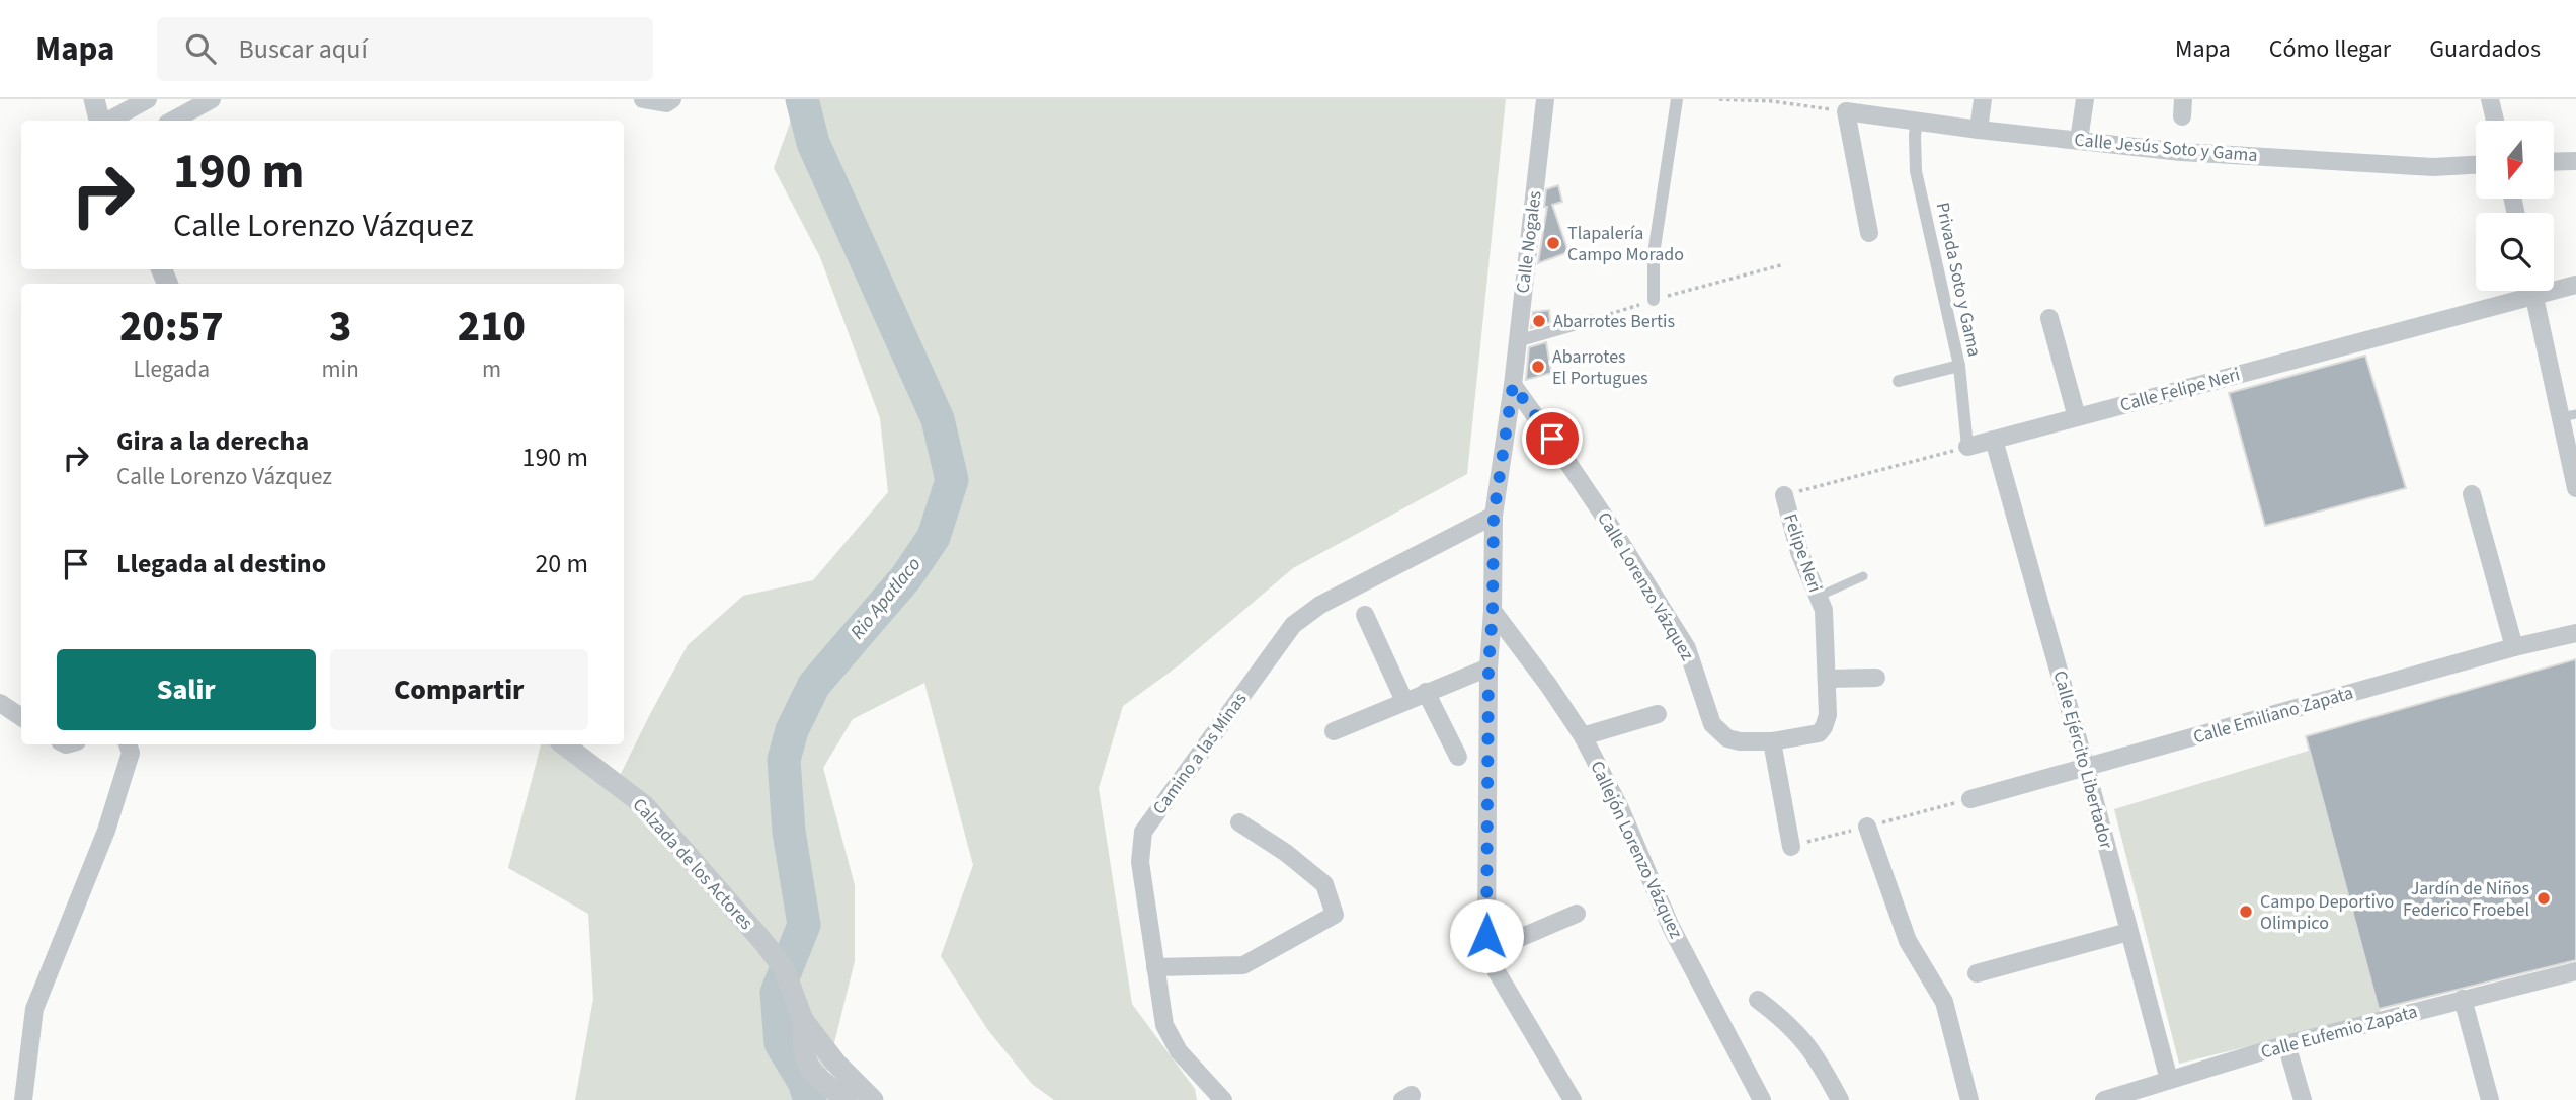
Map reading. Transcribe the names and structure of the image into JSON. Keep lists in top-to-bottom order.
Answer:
{
  "streets": {
    "street": [
      "Calle Jesús Soto y Gama",
      "Calle Nogales",
      "Privada Soto y Gama",
      "Calle Felipe Neri",
      "Felipe Neri",
      "Calle Lorenzo Vázquez",
      "Calle Emiliano Zapata",
      "Camino a las Minas",
      "Calle Ejército Libertador",
      "Callejón Lorenzo Vázquez",
      "Calzada de los Actores",
      "Calle Eufemio Zapata"
    ]
  },
  "crossings": [
    ["Calle Jesús Soto y Gama", "Privada Soto y Gama"],
    ["Calle Nogales", "Calle Lorenzo Vázquez"],
    ["Calle Nogales", "Camino a las Minas"],
    ["Calle Nogales", "Callejón Lorenzo Vázquez"],
    ["Privada Soto y Gama", "Calle Felipe Neri"],
    ["Calle Felipe Neri", "Calle Ejército Libertador"],
    ["Felipe Neri", "Calle Lorenzo Vázquez"],
    ["Calle Emiliano Zapata", "Calle Ejército Libertador"],
    ["Calle Ejército Libertador", "Calle Eufemio Zapata"]
  ],
  "water": ["Rio Apatlaco"],
  "places": [
    "Tlapalería Campo Morado",
    "Abarrotes Bertis",
    "Abarrotes El Portugues",
    "Jardín de Niños Federico Froebel",
    "Campo Deportivo Olimpico"
  ],
  "north": "bottom",
  "page": {
    "header": "Mapa",
    "search": "Buscar aquí",
    "nav": ["Mapa", "Cómo llegar", "Guardados"],
    "turn": ["190 m", "Calle Lorenzo Vázquez"],
    "eta": [
      "20:57",
      "Llegada",
      "3",
      "min",
      "210",
      "m"
    ],
    "list": [
      {
        "name": "Gira a la derecha",
        "note": "Calle Lorenzo Vázquez",
        "value": "190 m"
      },
      {
        "name": "Llegada al destino",
        "value": "20 m"
      }
    ],
    "buttons": ["Salir", "Compartir"]
  }
}
